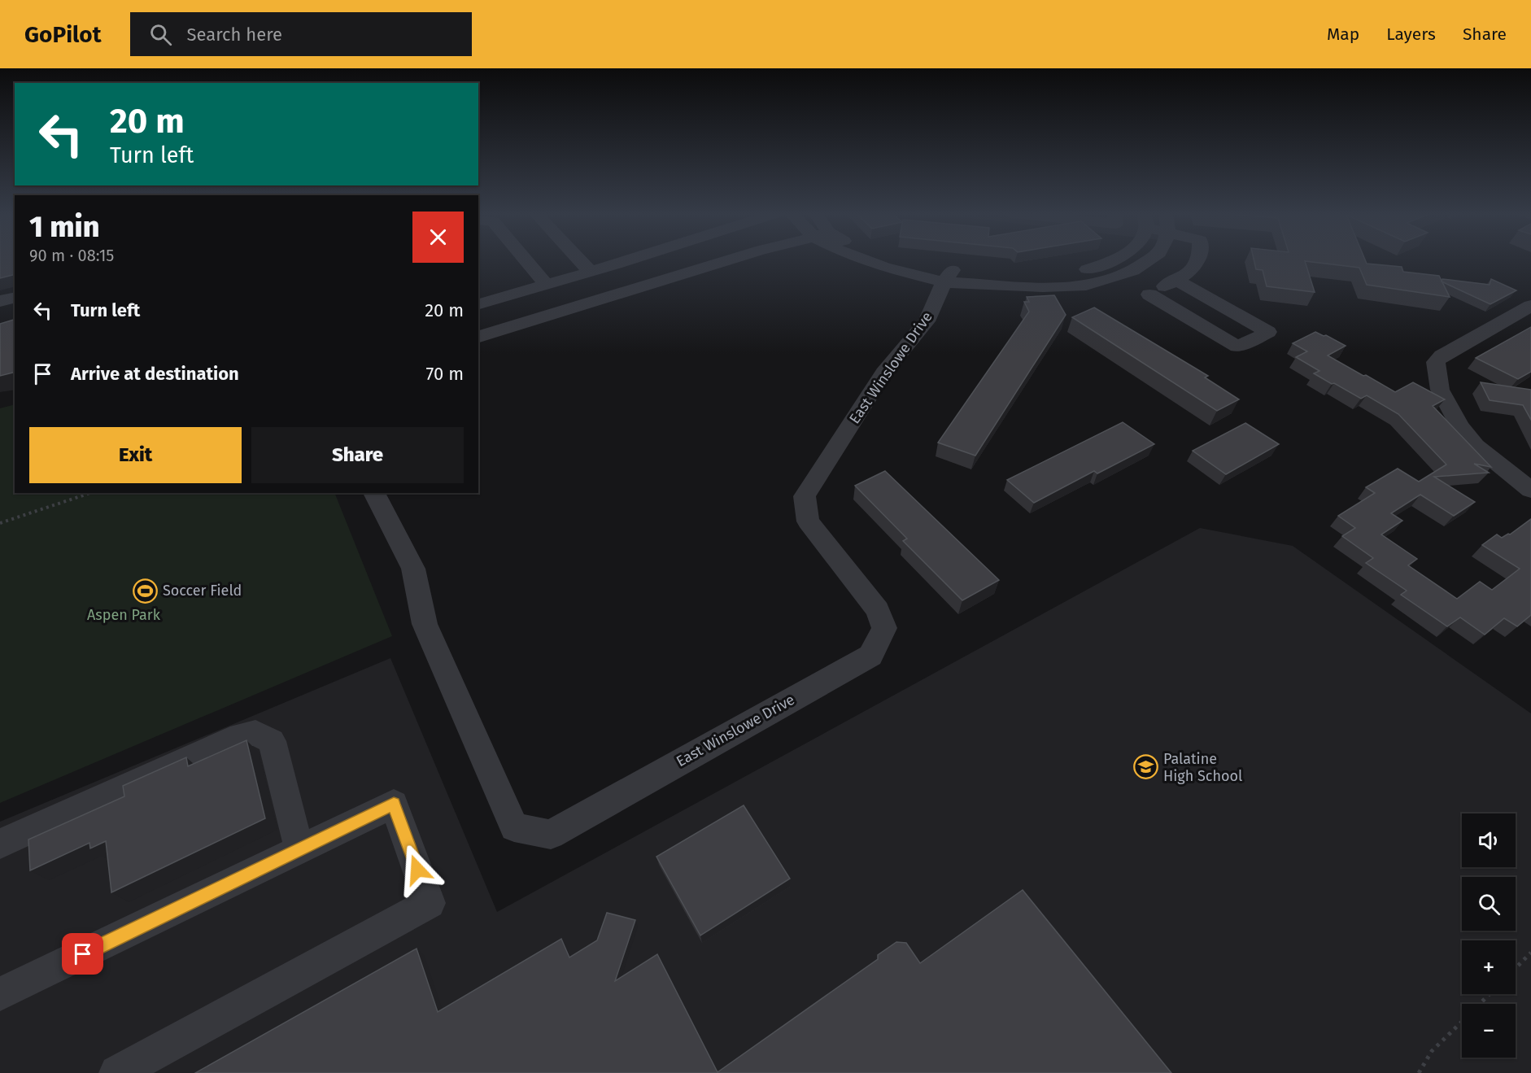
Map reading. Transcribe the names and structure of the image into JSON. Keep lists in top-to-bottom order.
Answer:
{
  "streets": {
    "street": ["East Winslowe Drive"]
  },
  "parks": ["Aspen Park"],
  "places": {
    "sports": ["Soccer Field"],
    "school or university": ["Palatine High School"]
  },
  "page": {
    "header": "GoPilot",
    "search": "Search here",
    "nav": ["Map", "Layers", "Share"],
    "turn": ["20 m", "Turn left"],
    "heading": ["1 min", "90 m · 08:15"],
    "list": [
      {
        "name": "Turn left",
        "value": "20 m"
      },
      {
        "name": "Arrive at destination",
        "value": "70 m"
      }
    ],
    "buttons": ["Exit", "Share"],
    "map_buttons": ["+", "−"]
  }
}
